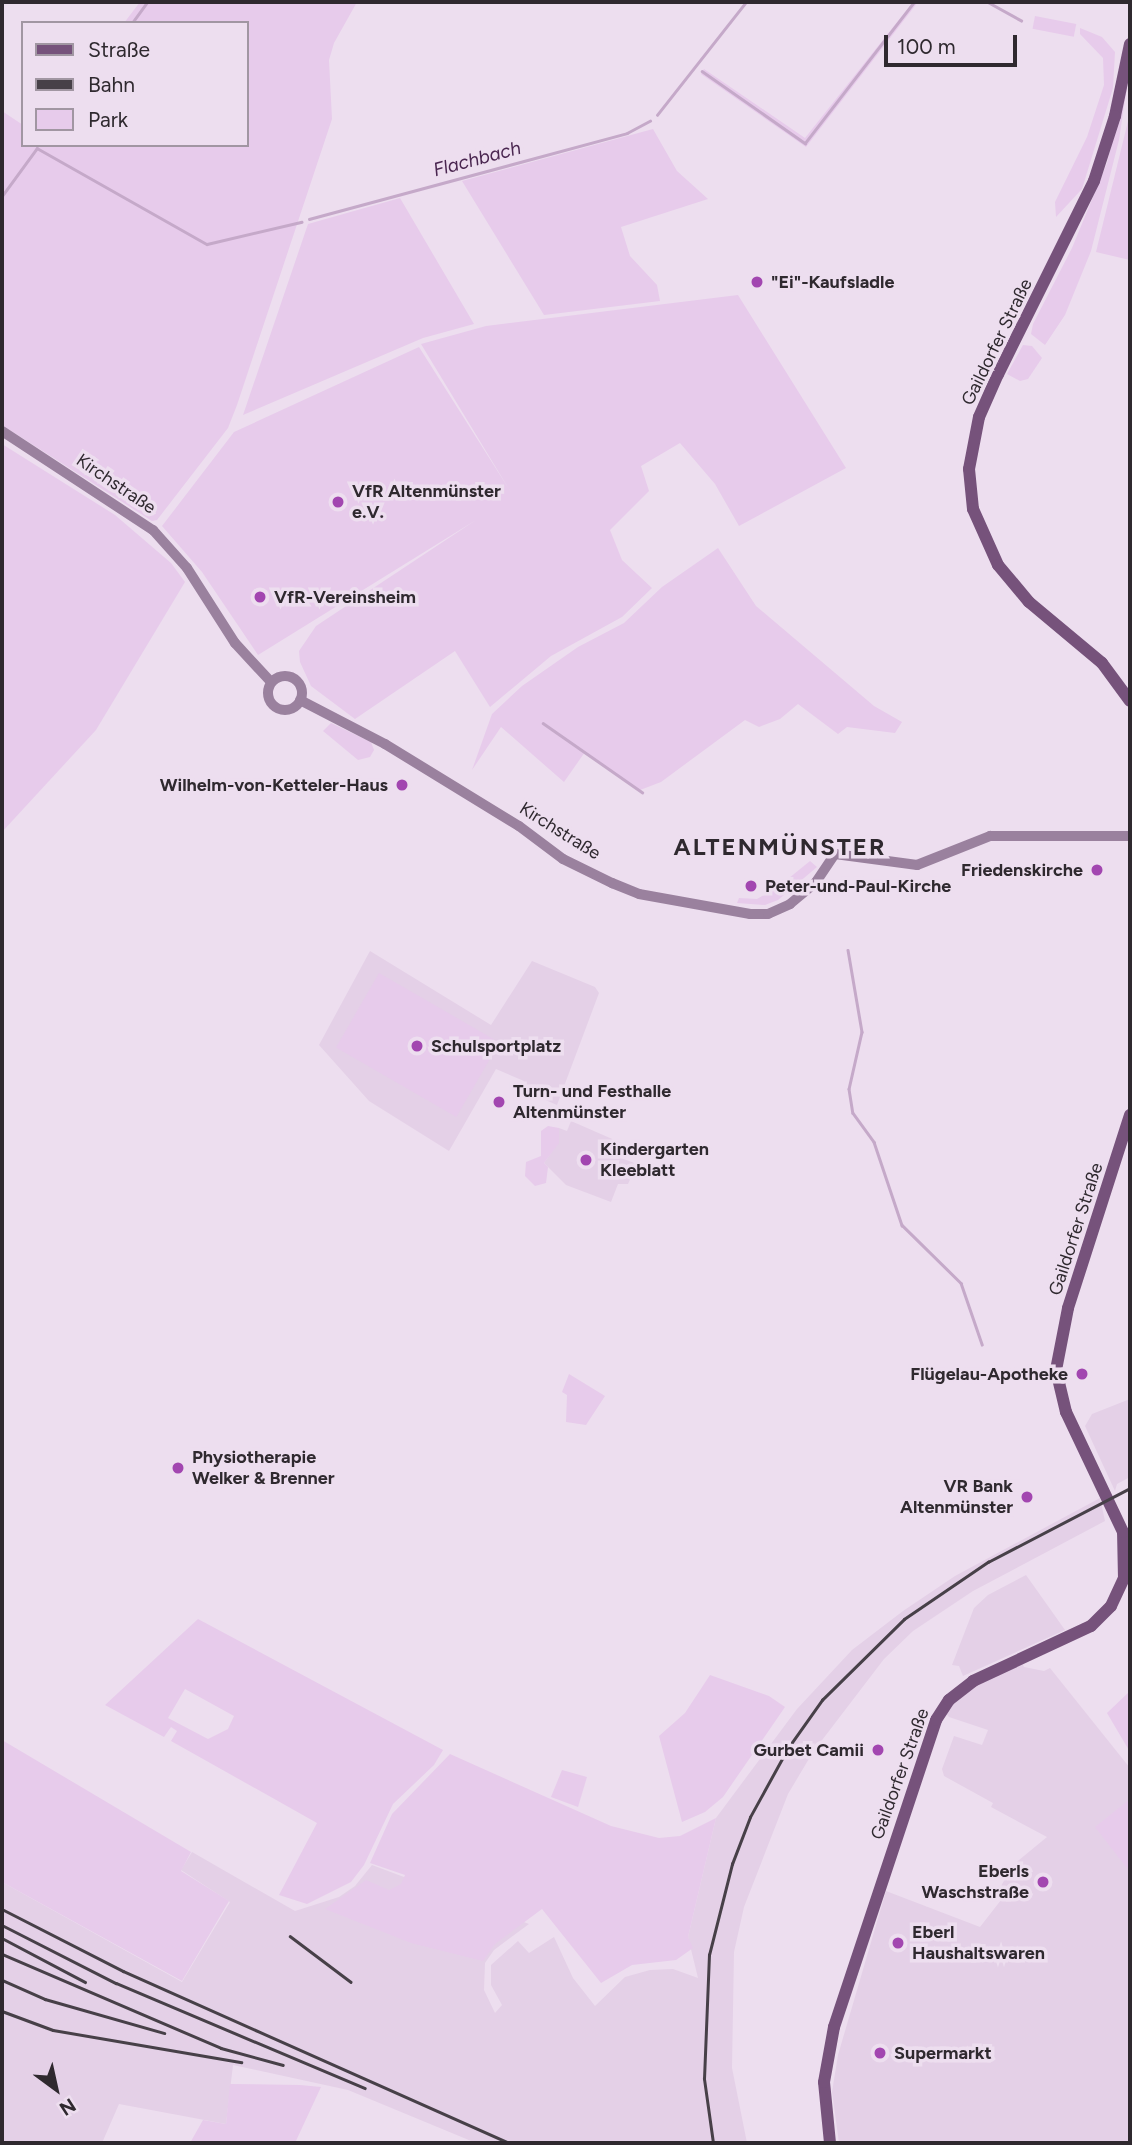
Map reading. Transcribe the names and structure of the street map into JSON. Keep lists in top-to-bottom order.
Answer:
{
  "streets": {
    "main road": ["Gaildorfer Straße"],
    "street": ["Kirchstraße"]
  },
  "districts": ["ALTENMÜNSTER"],
  "water": ["Flachbach"],
  "places": [
    "\"Ei\"-Kaufsladle",
    "VfR Altenmünster e.V.",
    "VfR-Vereinsheim",
    "Wilhelm-von-Ketteler-Haus",
    "Friedenskirche",
    "Peter-und-Paul-Kirche",
    "Schulsportplatz",
    "Turn- und Festhalle Altenmünster",
    "Kindergarten Kleeblatt",
    "Flügelau-Apotheke",
    "Physiotherapie Welker & Brenner",
    "VR Bank Altenmünster",
    "Gurbet Camii",
    "Eberls Waschstraße",
    "Eberl Haushaltswaren",
    "Supermarkt"
  ],
  "legend": ["Straße", "Bahn", "Park"],
  "scale_bar": "100 m",
  "north": "bottom right"
}
